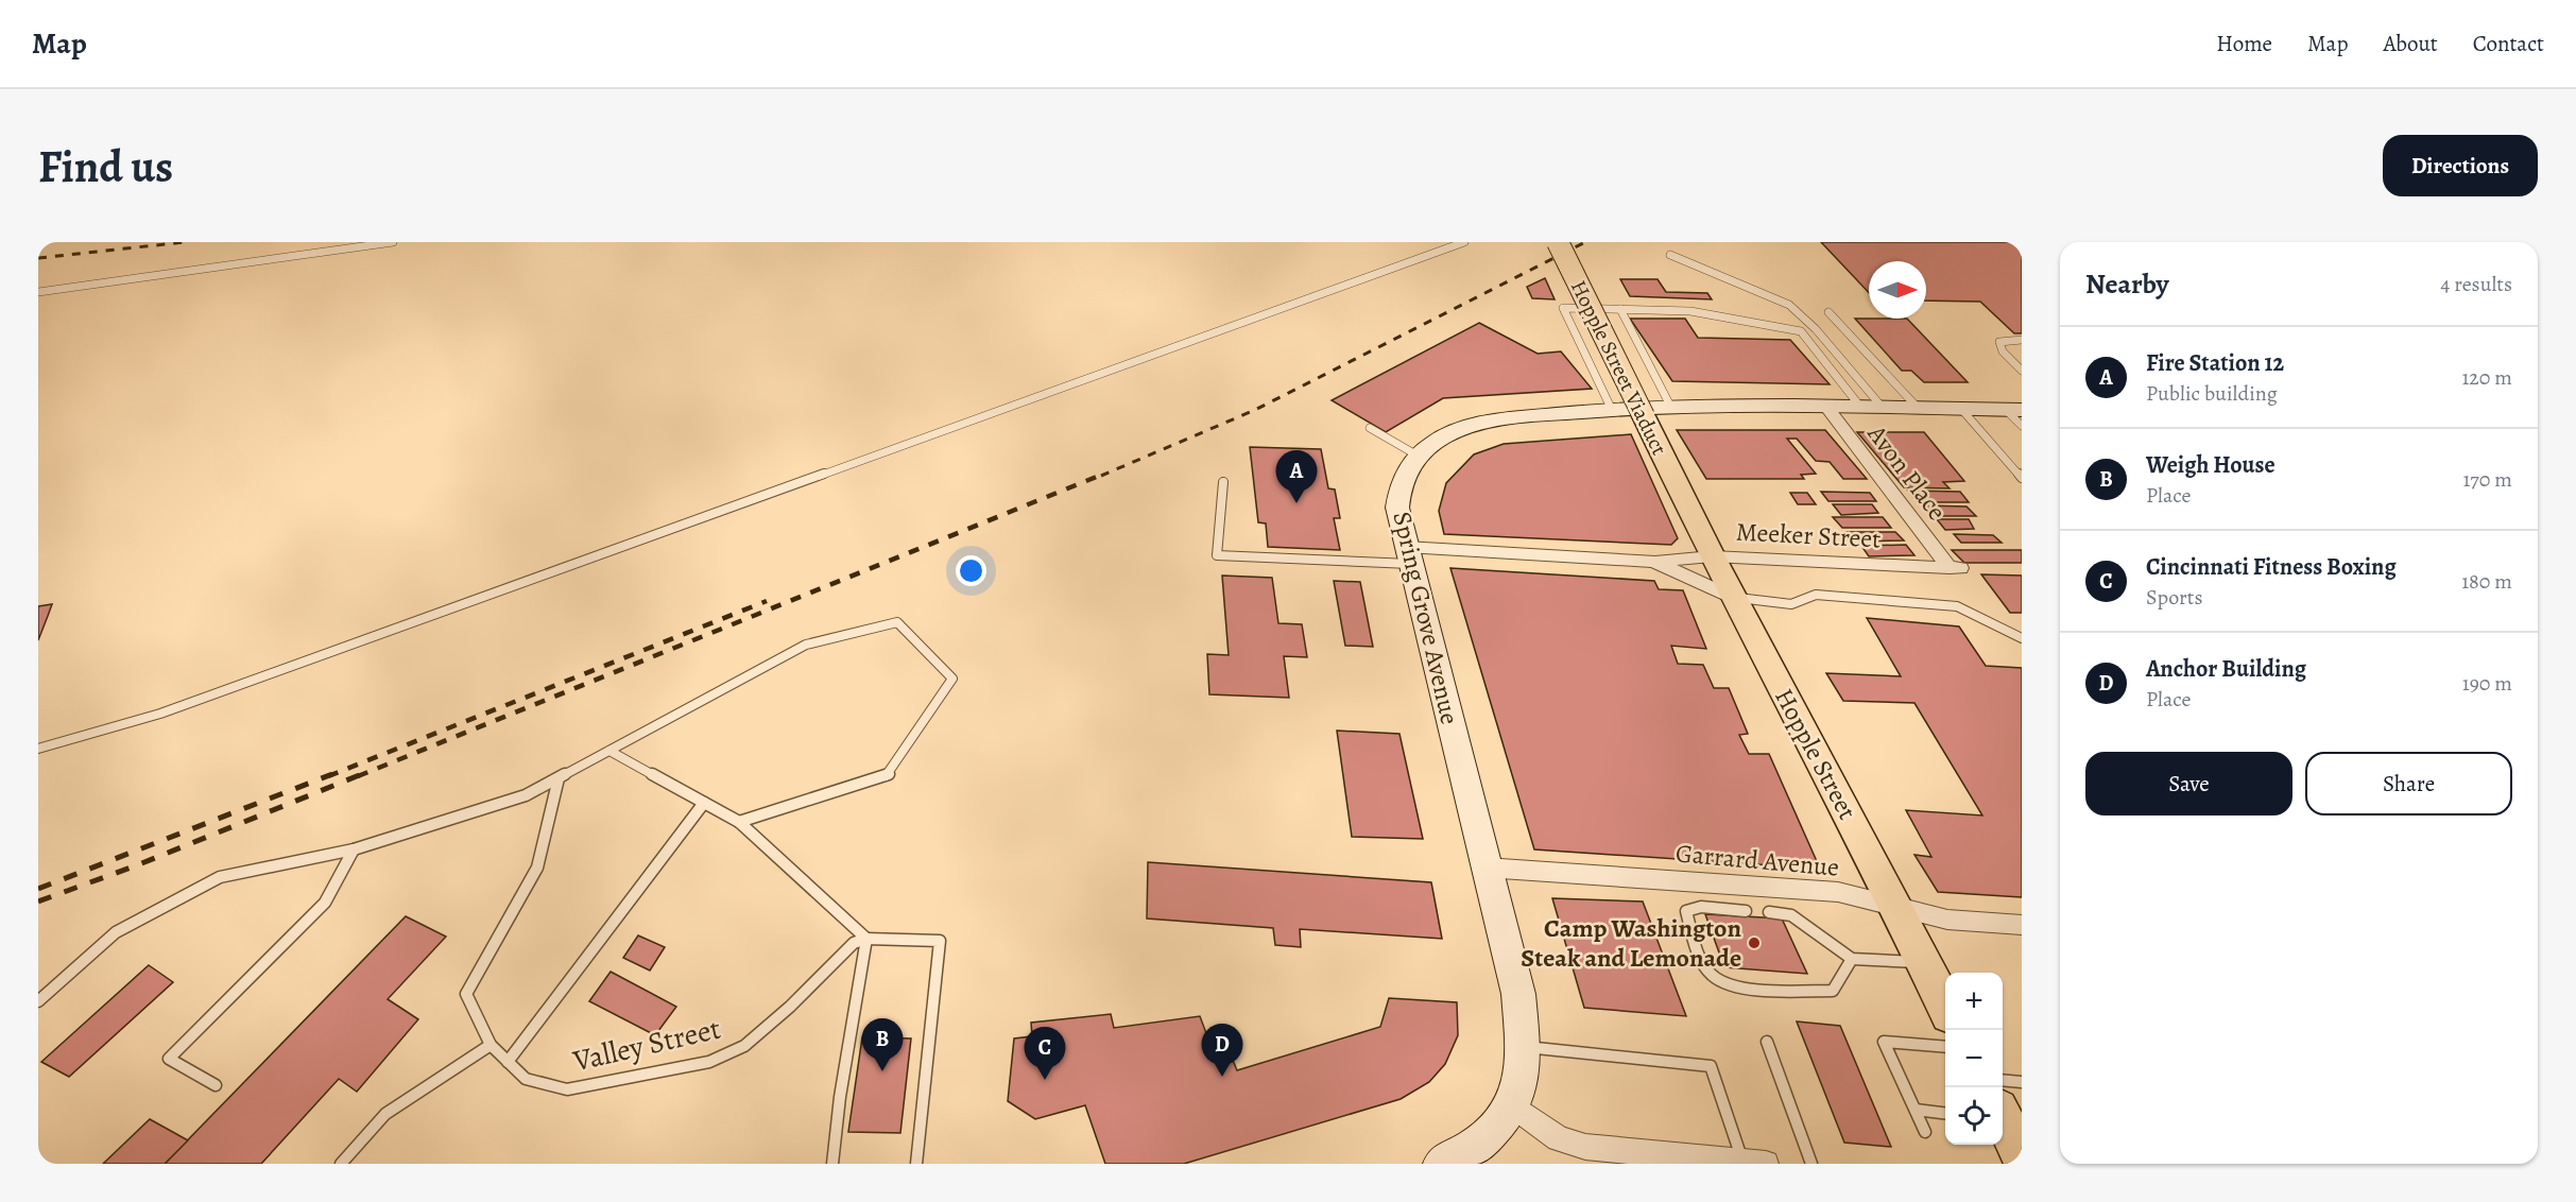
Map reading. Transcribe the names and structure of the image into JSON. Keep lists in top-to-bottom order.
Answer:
{
  "streets": {
    "main road": ["Hopple Street Viaduct", "Spring Grove Avenue", "Hopple Street"],
    "street": ["Avon Place", "Meeker Street", "Garrard Avenue"],
    "lane": ["Valley Street"]
  },
  "crossings": [
    ["Hopple Street Viaduct", "Hopple Street"],
    ["Avon Place", "Meeker Street"],
    ["Avon Place", "Spring Grove Avenue"],
    ["Meeker Street", "Spring Grove Avenue"],
    ["Meeker Street", "Hopple Street"],
    ["Spring Grove Avenue", "Garrard Avenue"],
    ["Hopple Street", "Garrard Avenue"]
  ],
  "places": ["Camp Washington Steak and Lemonade"],
  "north": "right",
  "page": {
    "header": "Map",
    "nav": [
      "Home",
      "Map",
      "About",
      "Contact"
    ],
    "buttons": [
      "Directions",
      ["Save", "Share"]
    ],
    "title": "Find us",
    "heading": ["Nearby", "4 results"],
    "list": [
      {
        "mark": "A",
        "name": "Fire Station 12",
        "note": "Public building",
        "value": "120 m"
      },
      {
        "mark": "B",
        "name": "Weigh House",
        "note": "Place",
        "value": "170 m"
      },
      {
        "mark": "C",
        "name": "Cincinnati Fitness Boxing",
        "note": "Sports",
        "value": "180 m"
      },
      {
        "mark": "D",
        "name": "Anchor Building",
        "note": "Place",
        "value": "190 m"
      }
    ],
    "pins": [
      "A",
      "B",
      "D",
      "C"
    ],
    "map_buttons": ["+", "−"]
  }
}
